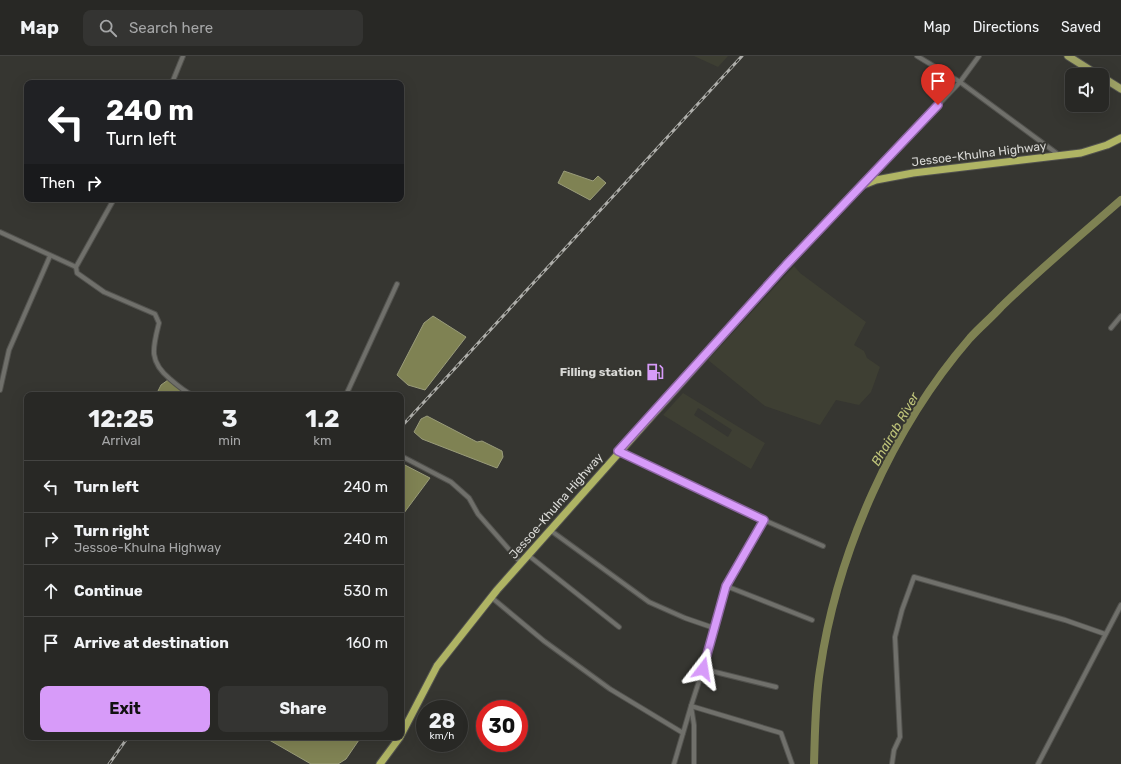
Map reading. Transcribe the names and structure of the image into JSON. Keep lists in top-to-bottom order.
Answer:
{
  "streets": {
    "highway": ["Jessoe-Khulna Highway"]
  },
  "water": ["Bhairab River"],
  "places": {
    "fuel station": ["Filling station"]
  },
  "page": {
    "header": "Map",
    "search": "Search here",
    "nav": ["Map", "Directions", "Saved"],
    "turn": ["240 m", "Turn left"],
    "then": "Then",
    "eta": [
      "12:25",
      "Arrival",
      "3",
      "min",
      "1.2",
      "km"
    ],
    "list": [
      {
        "name": "Turn left",
        "value": "240 m"
      },
      {
        "name": "Turn right",
        "note": "Jessoe-Khulna Highway",
        "value": "240 m"
      },
      {
        "name": "Continue",
        "value": "530 m"
      },
      {
        "name": "Arrive at destination",
        "value": "160 m"
      }
    ],
    "buttons": ["Exit", "Share"],
    "speed": "28 km/h",
    "limit": "30"
  }
}
